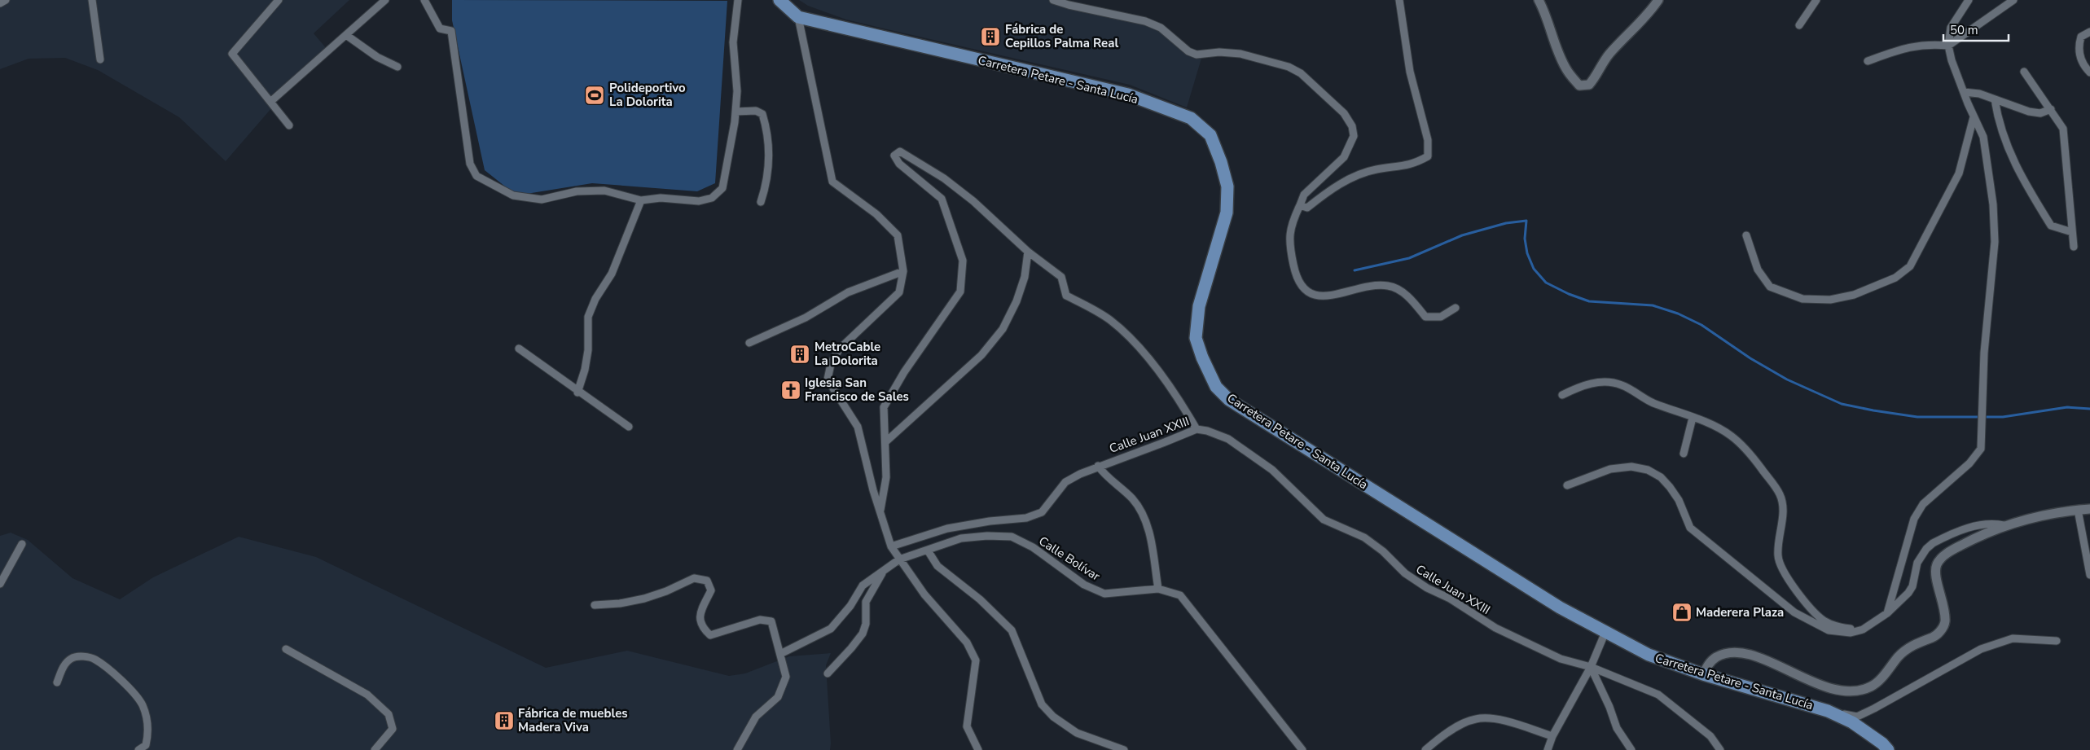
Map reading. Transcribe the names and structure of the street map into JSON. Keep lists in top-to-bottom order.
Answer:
{
  "streets": {
    "main road": ["Carretera Petare - Santa Lucía"],
    "street": ["Calle Juan XXIII", "Calle Bolívar"]
  },
  "places": {
    "building": ["Fábrica de Cepillos Palma Real", "MetroCable La Dolorita", "Fábrica de muebles Madera Viva"],
    "sports": ["Polideportivo La Dolorita"],
    "church": ["Iglesia San Francisco de Sales"],
    "shop": ["Maderera Plaza"]
  },
  "scale_bar": "50 m"
}
